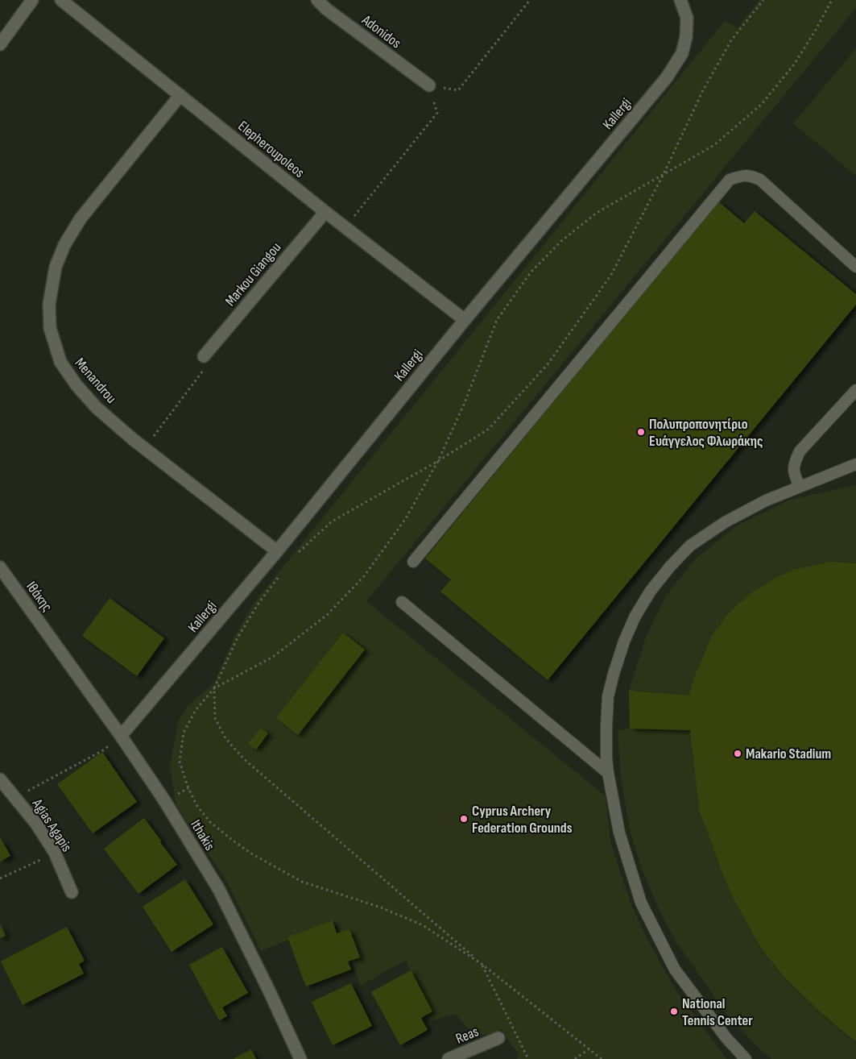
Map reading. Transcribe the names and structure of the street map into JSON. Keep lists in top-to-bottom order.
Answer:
{
  "streets": {
    "street": [
      "Adonidos",
      "Kallergi",
      "Elepheroupoleos",
      "Markou Giangou",
      "Menandrou",
      "Ιθάκης",
      "Agias Agapis",
      "Ithakis",
      "Reas"
    ]
  },
  "crossings": [
    ["Kallergi", "Elepheroupoleos"],
    ["Kallergi", "Menandrou"],
    ["Kallergi", "Ithakis"],
    ["Elepheroupoleos", "Markou Giangou"],
    ["Elepheroupoleos", "Menandrou"],
    ["Ιθάκης", "Ithakis"]
  ],
  "places": [
    "Πολυπροπονητίριο Ευάγγελος Φλωράκης",
    "Makario Stadium",
    "Cyprus Archery Federation Grounds",
    "National Tennis Center"
  ]
}
